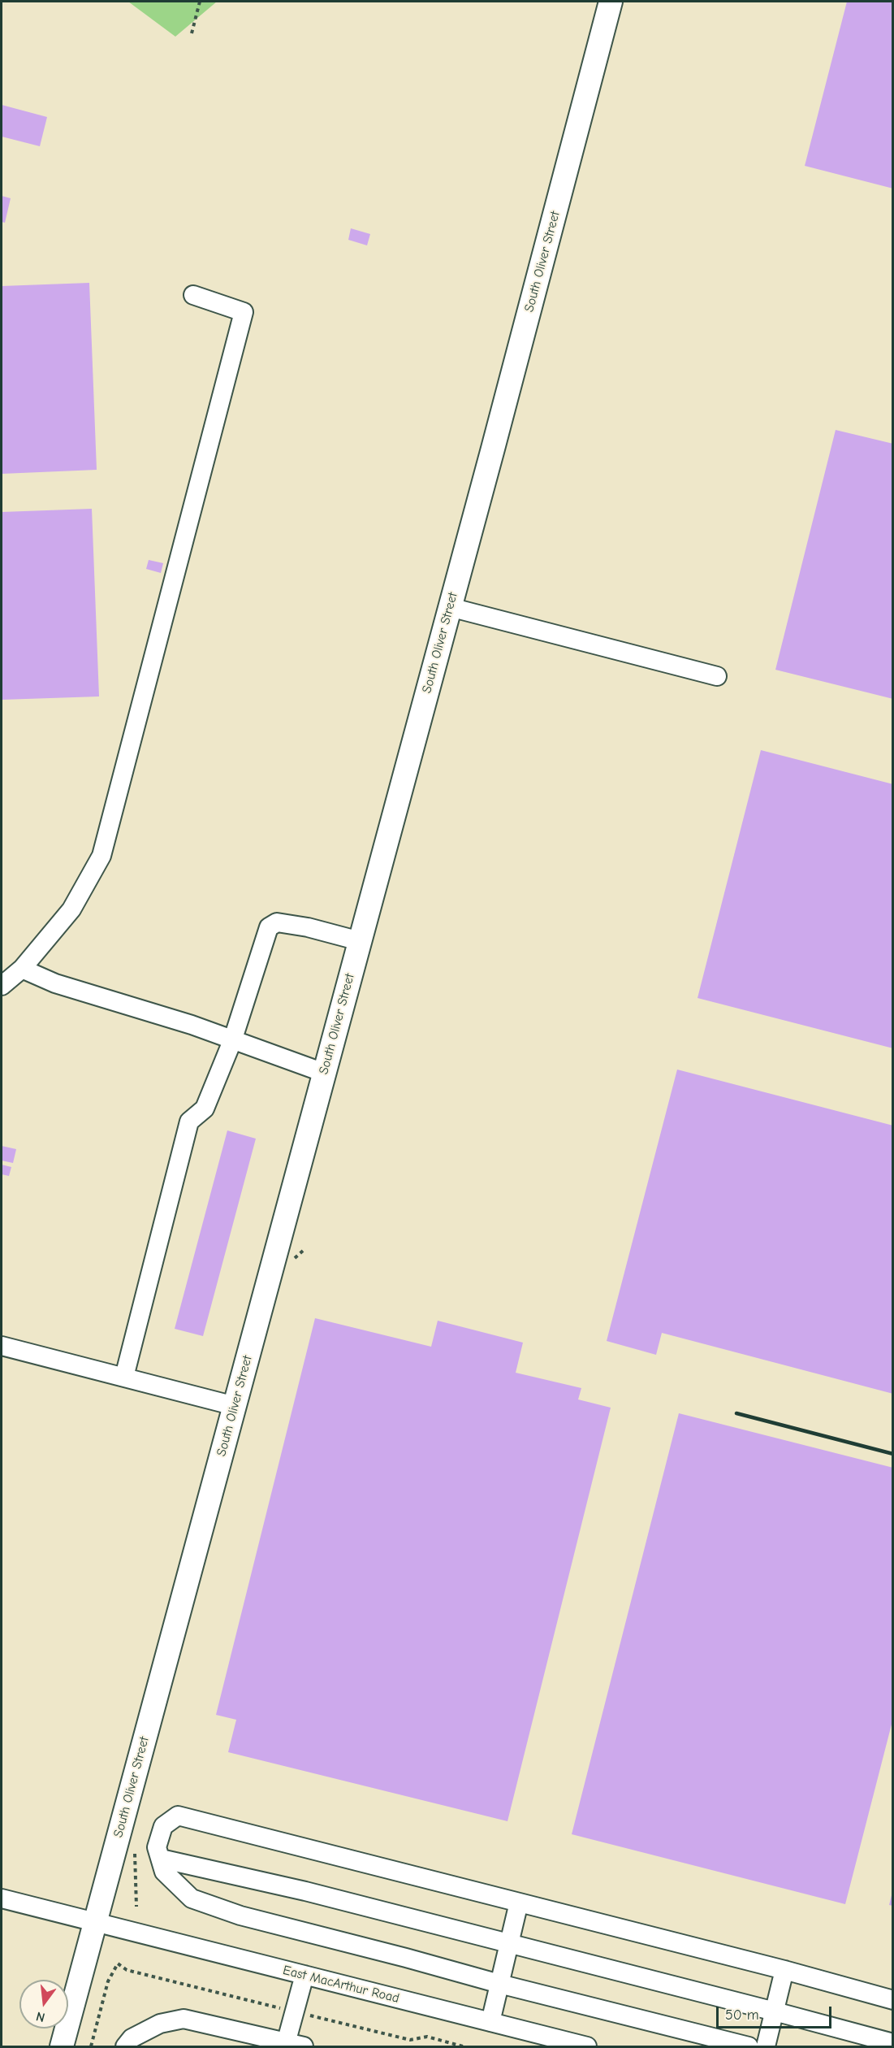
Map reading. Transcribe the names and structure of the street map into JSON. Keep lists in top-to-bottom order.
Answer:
{
  "streets": {
    "main road": ["South Oliver Street"],
    "street": ["East MacArthur Road"]
  },
  "crossings": [
    ["South Oliver Street", "East MacArthur Road"]
  ],
  "scale_bar": "50 m",
  "north": "bottom"
}
